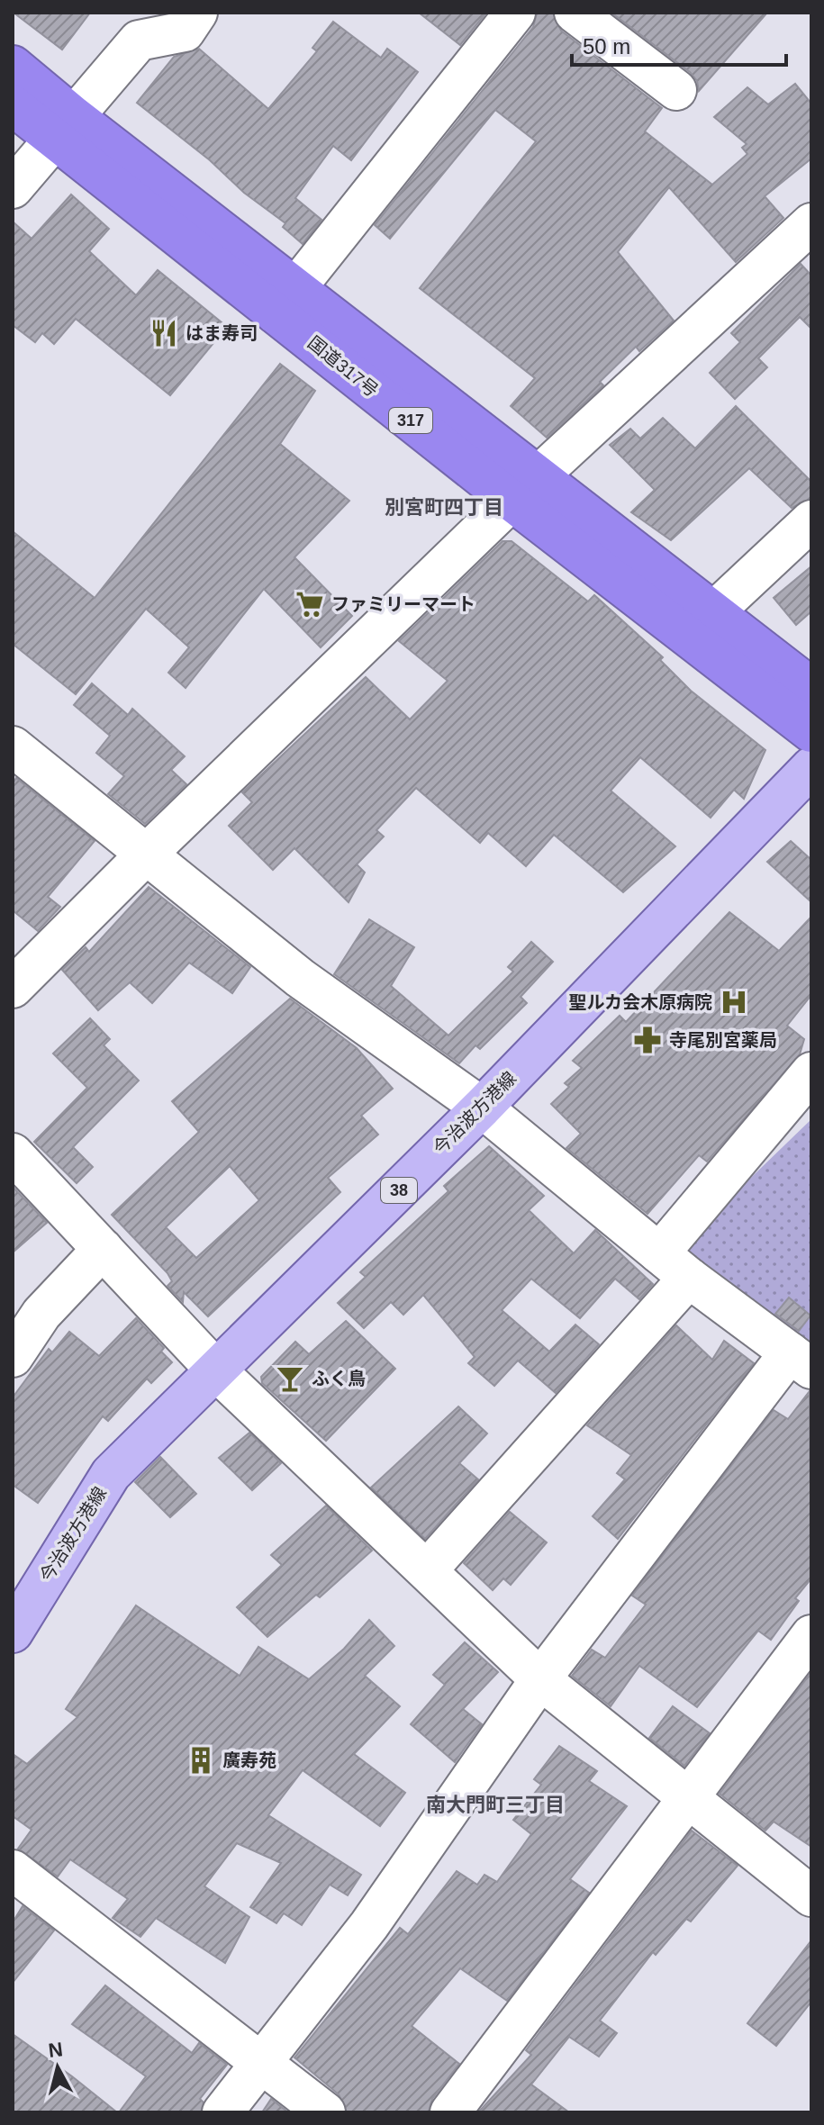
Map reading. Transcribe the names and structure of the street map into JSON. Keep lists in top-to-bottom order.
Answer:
{
  "streets": {
    "highway": ["国道317号", "317"],
    "main road": ["今治波方港線", "38"]
  },
  "districts": ["別宮町四丁目", "南大門町三丁目"],
  "places": {
    "restaurant": ["はま寿司"],
    "supermarket": ["ファミリーマート"],
    "hospital": ["聖ルカ会木原病院"],
    "pharmacy": ["寺尾別宮薬局"],
    "bar": ["ふく鳥"],
    "building": ["廣寿苑"]
  },
  "scale_bar": "50 m",
  "north": "top"
}
